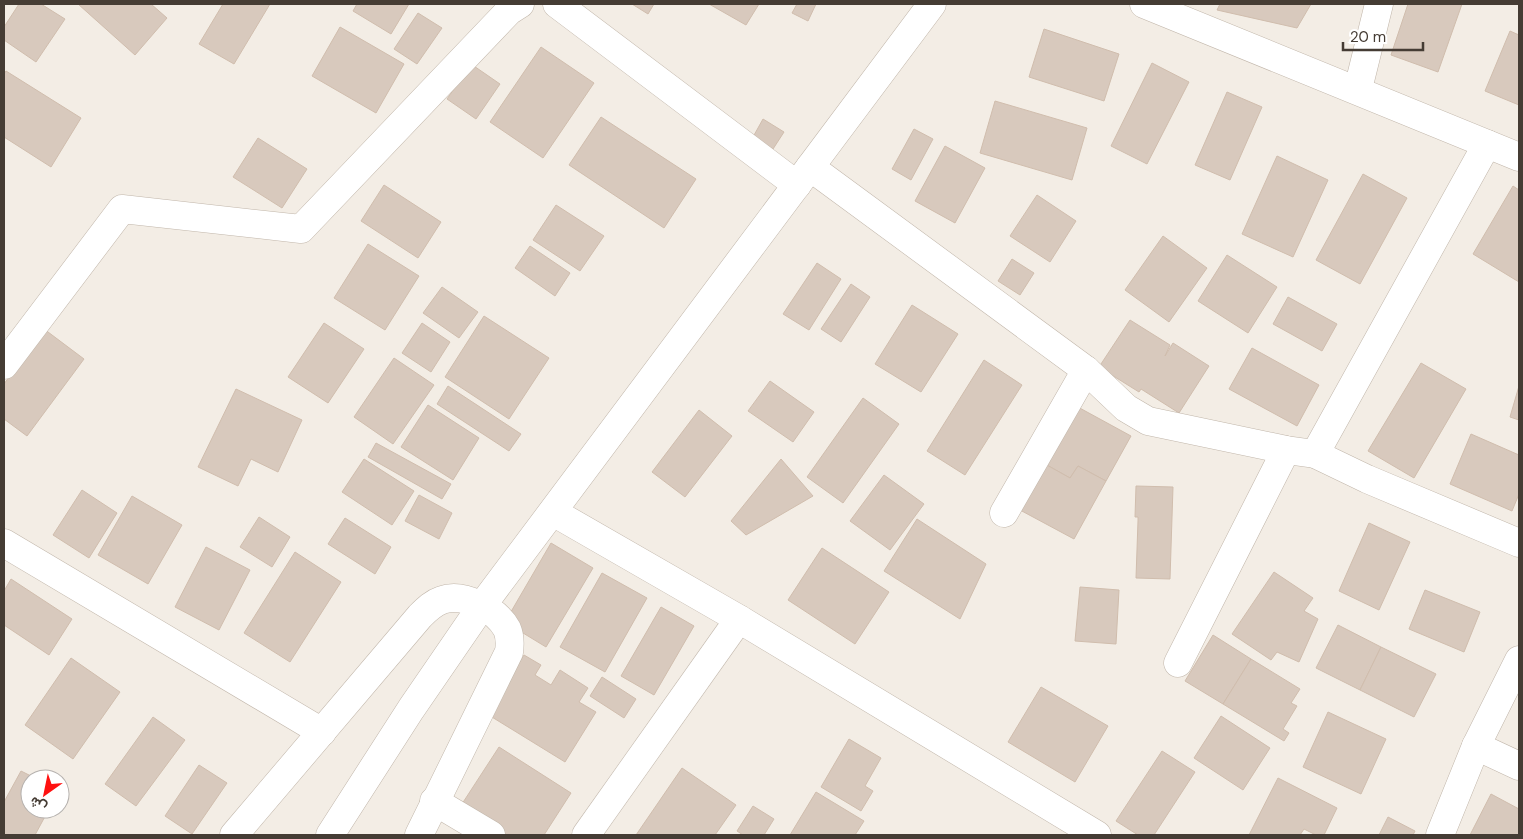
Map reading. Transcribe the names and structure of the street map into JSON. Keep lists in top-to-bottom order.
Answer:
{
  "scale_bar": "20 m",
  "north": "bottom left"
}
